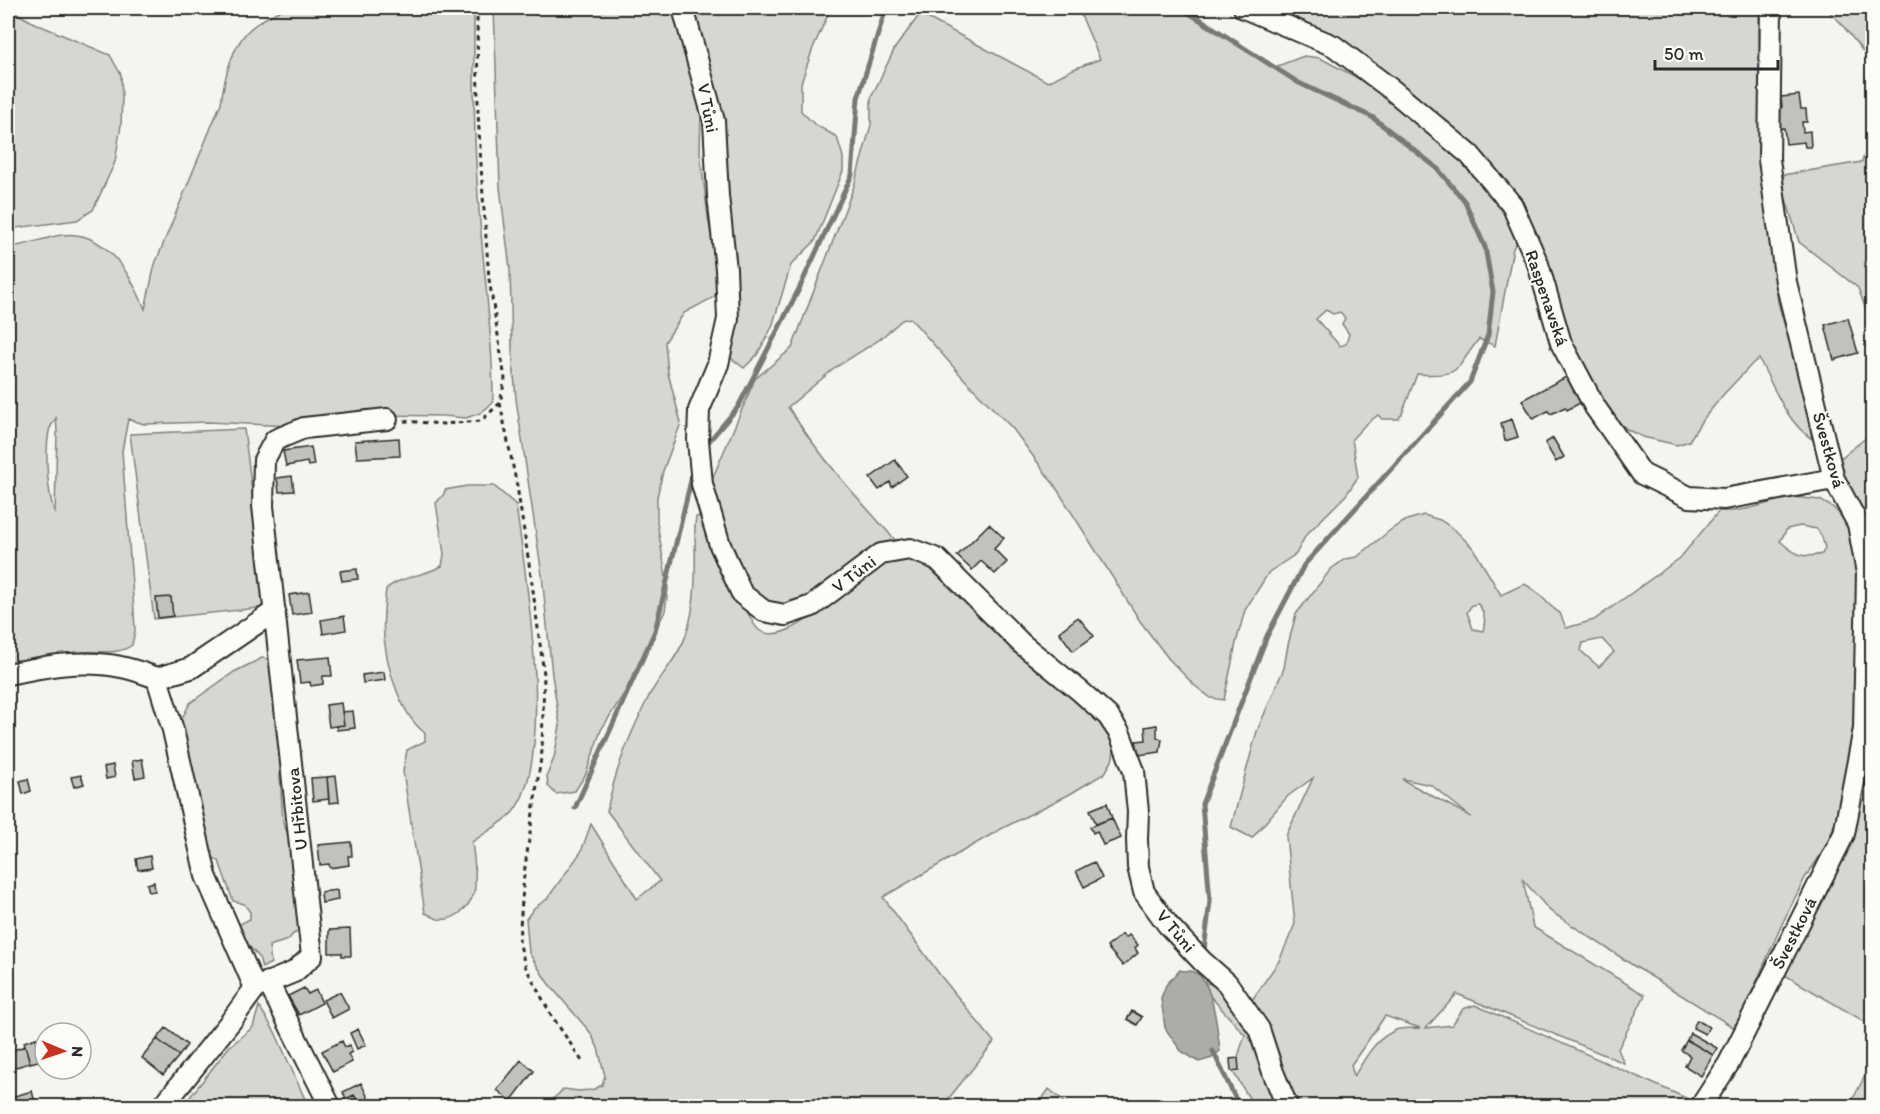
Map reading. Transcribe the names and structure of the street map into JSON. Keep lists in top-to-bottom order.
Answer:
{
  "streets": {
    "street": [
      "V Tůni",
      "Raspenavská",
      "Švestková",
      "U Hřbitova"
    ]
  },
  "crossings": [
    ["Raspenavská", "Švestková"]
  ],
  "scale_bar": "50 m",
  "north": "right"
}
